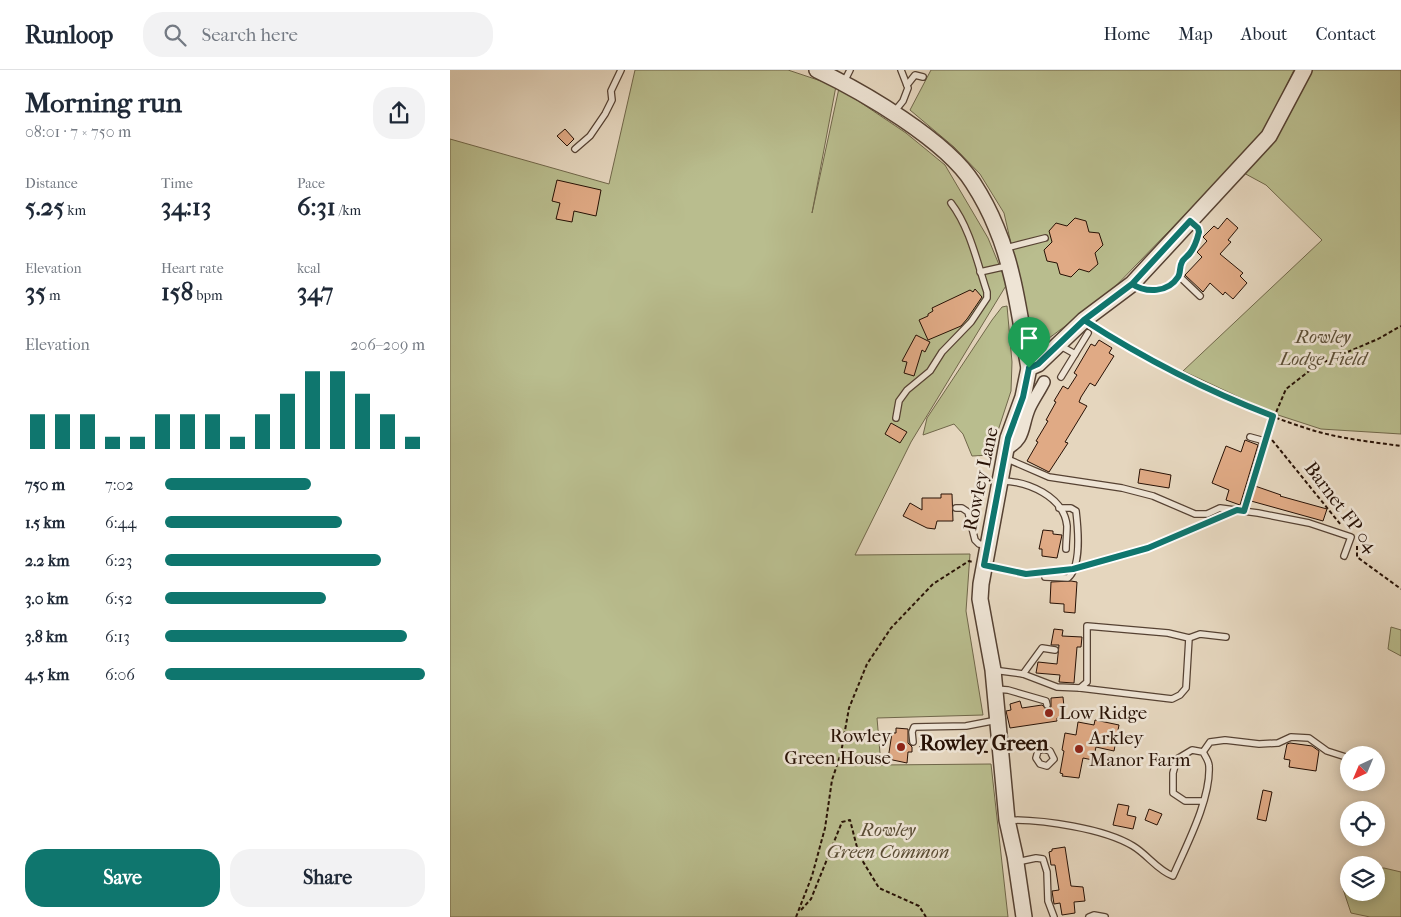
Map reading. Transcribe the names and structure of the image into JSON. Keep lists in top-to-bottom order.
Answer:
{
  "streets": {
    "street": ["Rowley Lane"],
    "path": ["Barnet FP 04"]
  },
  "districts": ["Rowley Green"],
  "parks": ["Rowley Lodge Field", "Rowley Green Common"],
  "places": ["Low Ridge", "Rowley Green House", "Arkley Manor Farm"],
  "north": "bottom left",
  "page": {
    "header": "Runloop",
    "search": "Search here",
    "nav": [
      "Home",
      "Map",
      "About",
      "Contact"
    ],
    "heading": ["Morning run", "08:01 · 7 × 750 m"],
    "stats": [
      ["Distance", "5.25 km"],
      ["Time", "34:13"],
      ["Pace", "6:31 /km"],
      ["Elevation", "35 m"],
      ["Heart rate", "158 bpm"],
      ["kcal", "347"]
    ],
    "chart": ["Elevation", "206–209 m"],
    "list": [
      {
        "name": "750 m",
        "note": "7:02"
      },
      {
        "name": "1.5 km",
        "note": "6:44"
      },
      {
        "name": "2.2 km",
        "note": "6:23"
      },
      {
        "name": "3.0 km",
        "note": "6:52"
      },
      {
        "name": "3.8 km",
        "note": "6:13"
      },
      {
        "name": "4.5 km",
        "note": "6:06"
      }
    ],
    "buttons": ["Save", "Share"]
  }
}
